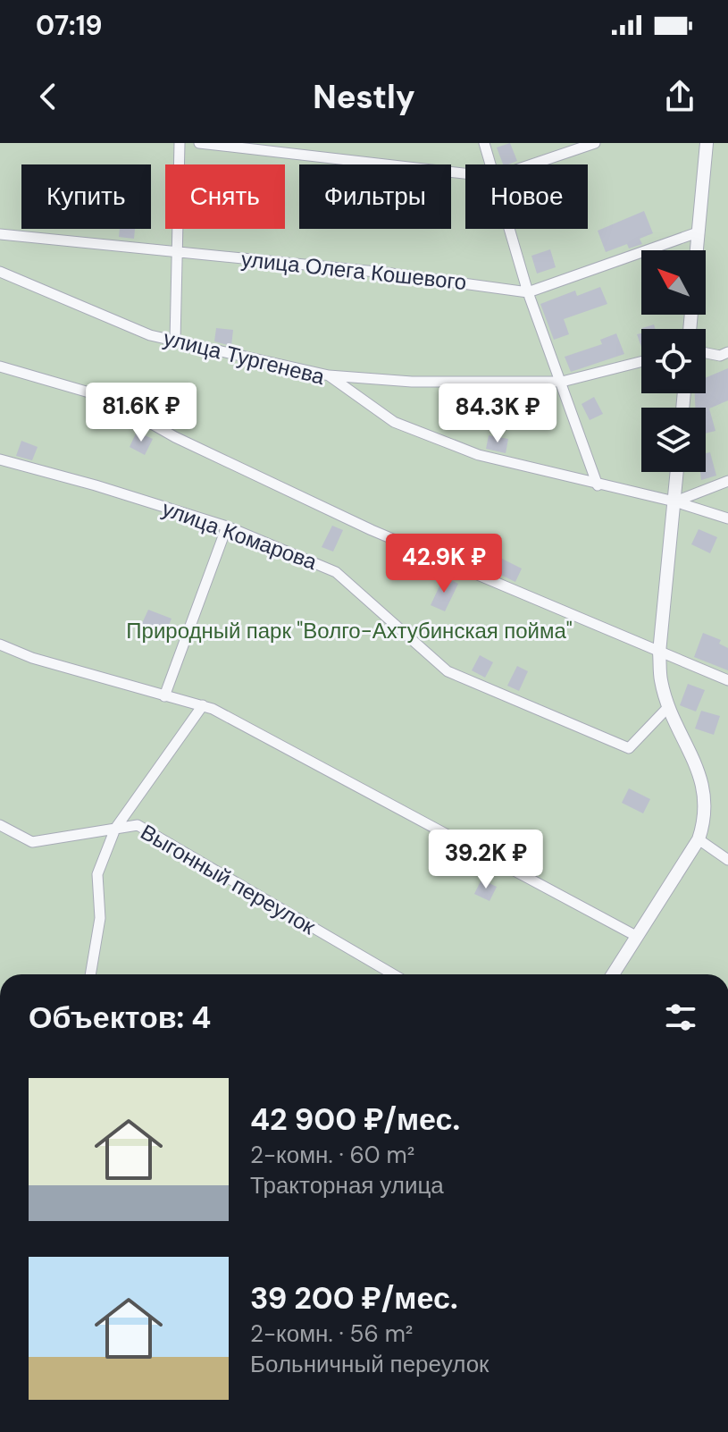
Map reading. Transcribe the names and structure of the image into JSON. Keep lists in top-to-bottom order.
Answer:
{
  "streets": {
    "street": [
      "улица Олега Кошевого",
      "улица Тургенева",
      "улица Комарова",
      "Выгонный переулок"
    ]
  },
  "parks": ["Природный парк \"Волго-Ахтубинская пойма\""],
  "north": "top left",
  "page": {
    "status": "07:19",
    "header": "Nestly",
    "chip": [
      "Купить",
      "Снять",
      "Фильтры",
      "Новое"
    ],
    "price": [
      "81.6K ₽",
      "84.3K ₽",
      "42.9K ₽",
      "39.2K ₽"
    ],
    "heading": "Объектов: 4",
    "list": [
      {
        "name": "42 900 ₽/мес.",
        "note": "2-комн. · 60 m² · Тракторная улица"
      },
      {
        "name": "39 200 ₽/мес.",
        "note": "2-комн. · 56 m² · Больничный переулок"
      }
    ]
  }
}
